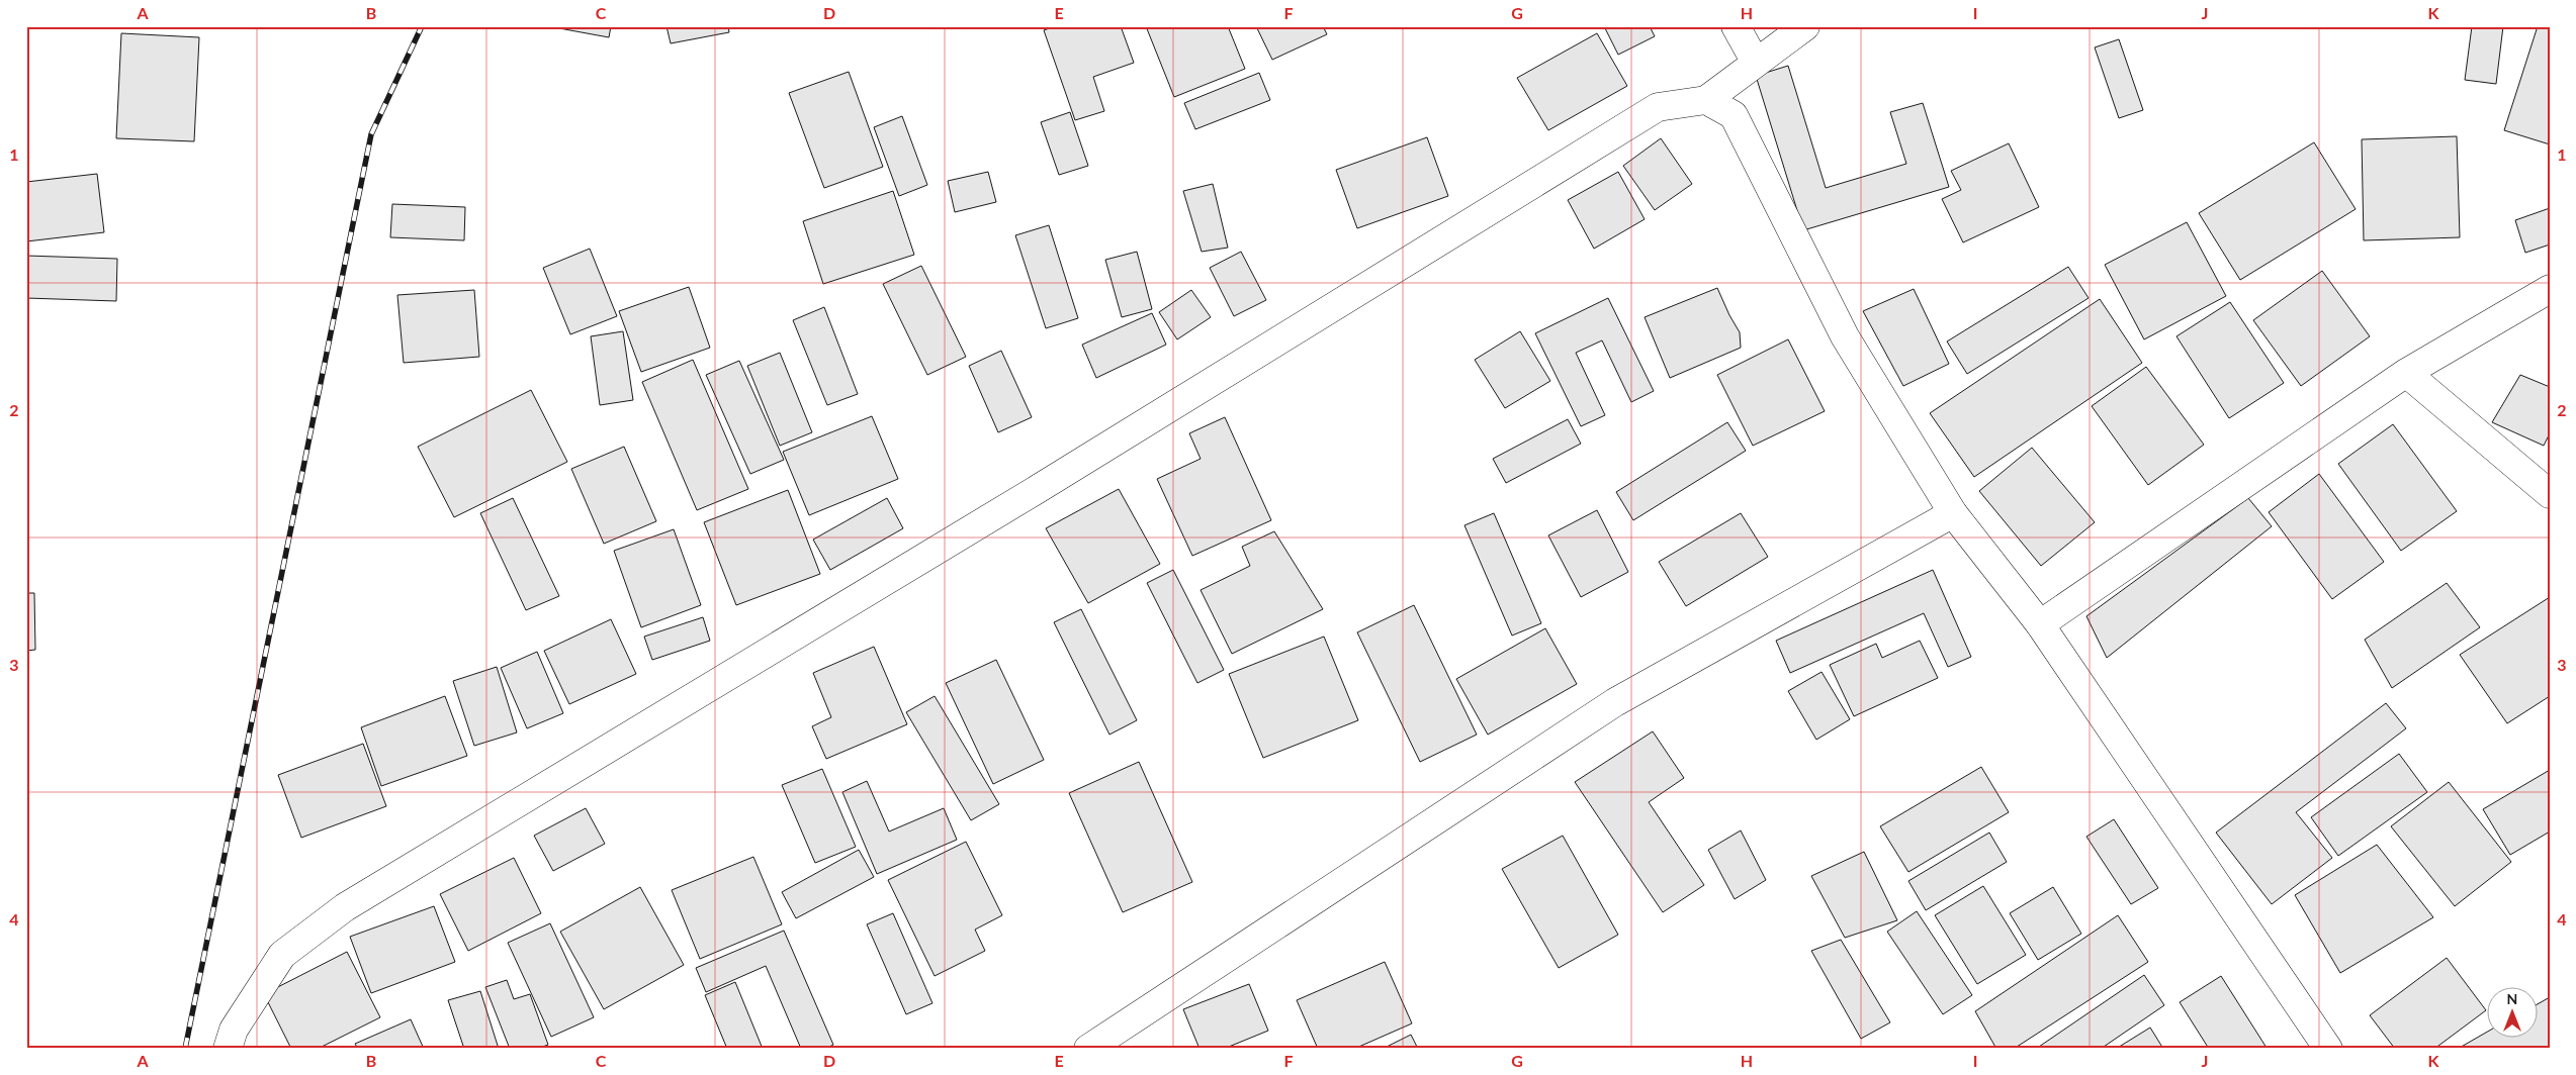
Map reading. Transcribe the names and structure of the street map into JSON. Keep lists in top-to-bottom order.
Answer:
{
  "north": "top",
  "grid": {
    "columns": [
      "A",
      "B",
      "C",
      "D",
      "E",
      "F",
      "G",
      "H",
      "I",
      "J",
      "K"
    ],
    "rows": [
      "1",
      "2",
      "3",
      "4"
    ]
  }
}
